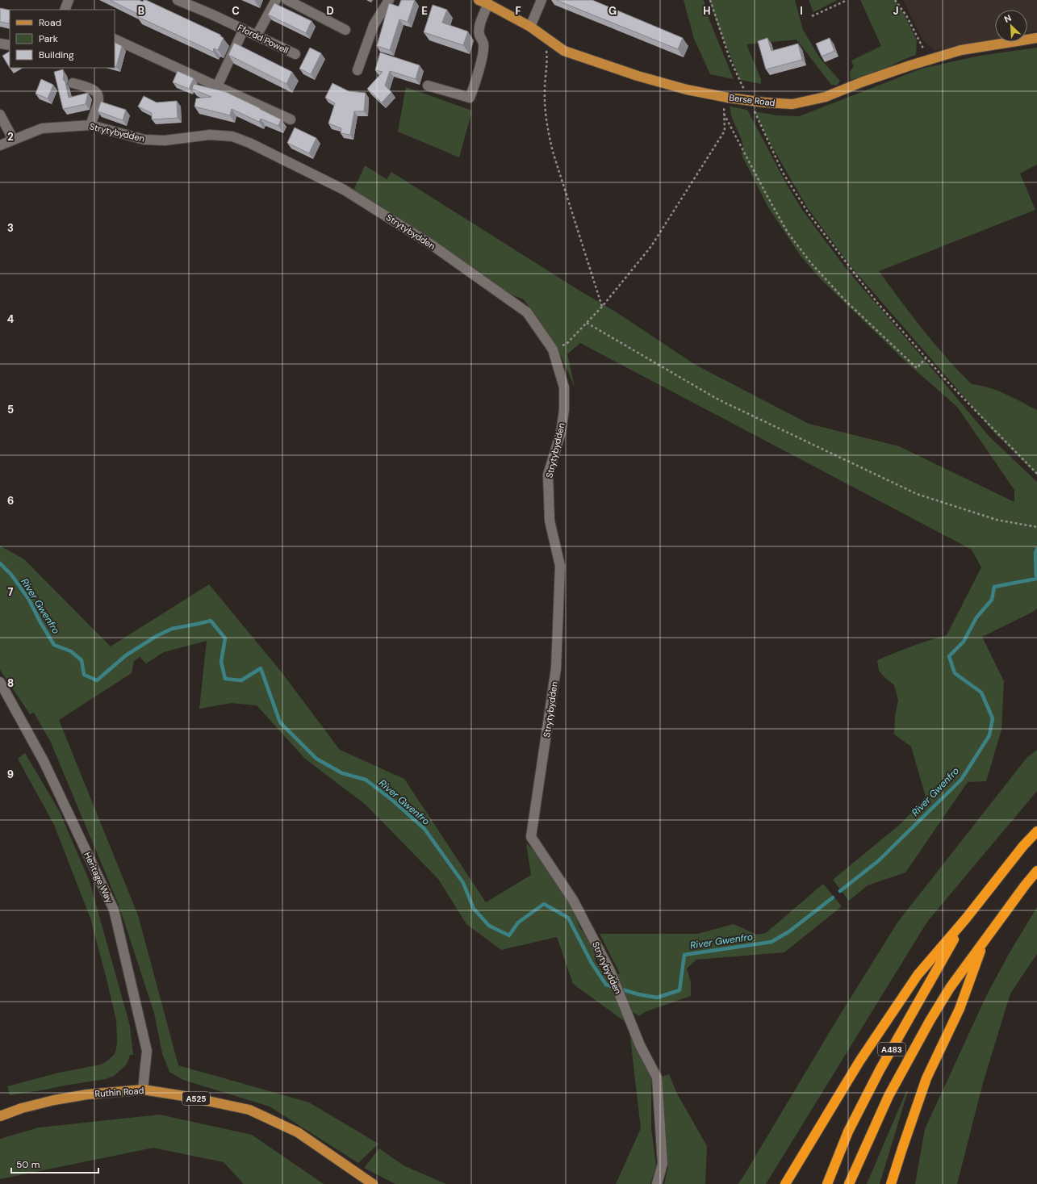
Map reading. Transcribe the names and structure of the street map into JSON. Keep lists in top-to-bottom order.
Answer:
{
  "streets": {
    "highway": ["A483"],
    "main road": ["Berse Road", "Ruthin Road", "A525"],
    "street": ["Ffordd Powell", "Strytybydden", "Heritage Way"]
  },
  "crossings": [
    ["Heritage Way", "Ruthin Road"]
  ],
  "water": ["River Gwenfro"],
  "legend": ["Road", "Park", "Building"],
  "scale_bar": "50 m",
  "north": "top left",
  "grid": {
    "columns": [
      "B",
      "C",
      "D",
      "E",
      "F",
      "G",
      "H",
      "I",
      "J"
    ],
    "rows": [
      "2",
      "3",
      "4",
      "5",
      "6",
      "7",
      "8",
      "9"
    ]
  }
}
